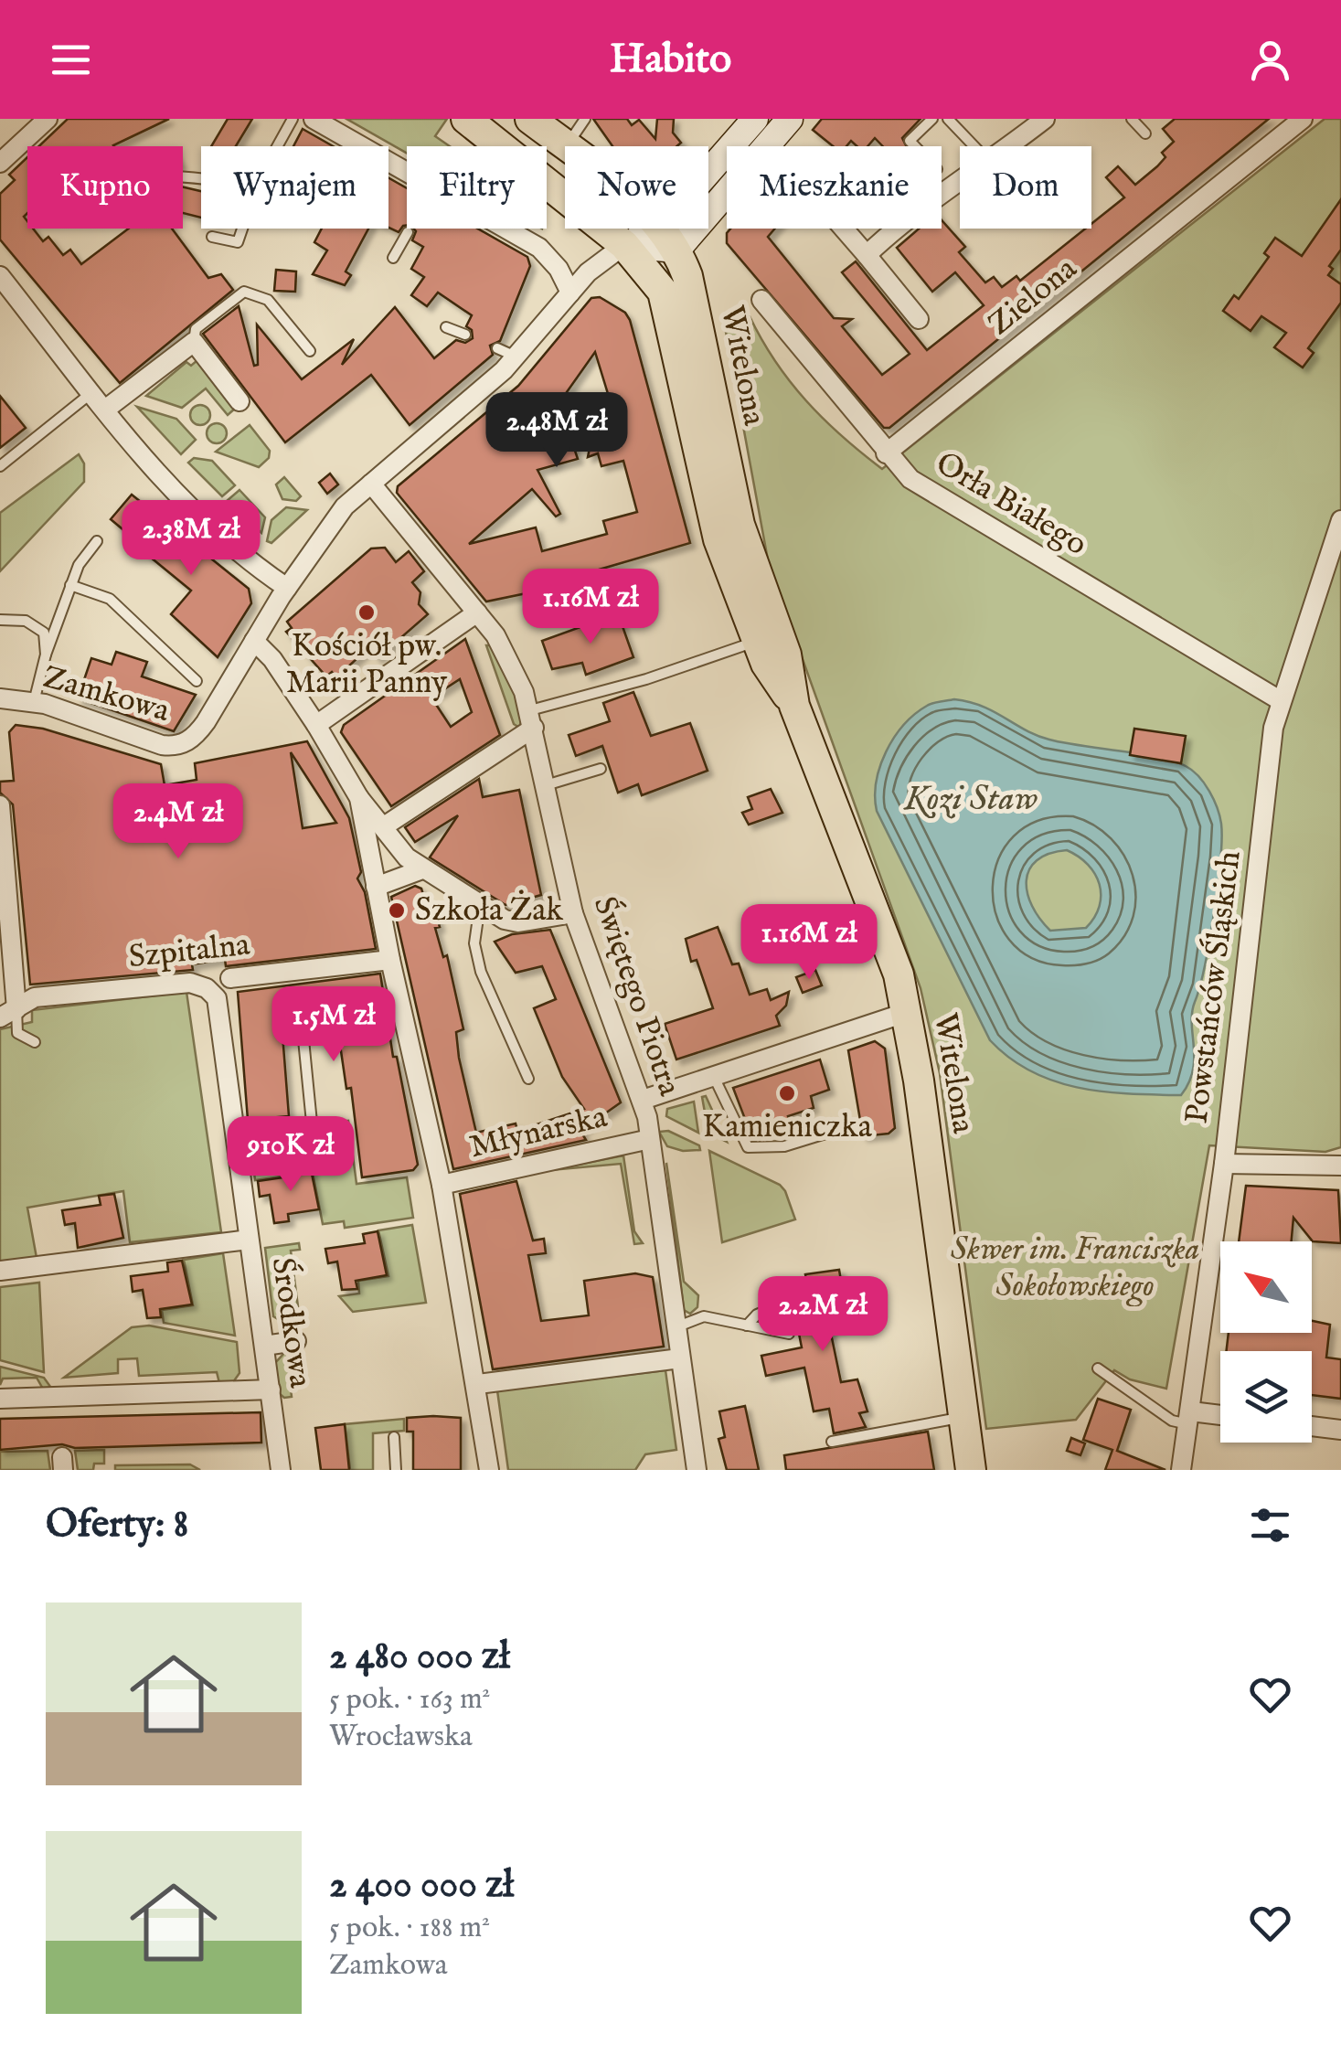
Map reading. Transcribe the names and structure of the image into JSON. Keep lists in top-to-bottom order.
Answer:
{
  "streets": {
    "main road": ["Witelona"],
    "street": [
      "Zielona",
      "Orła Białego",
      "Zamkowa",
      "Szpitalna",
      "Powstańców Śląskich",
      "Świętego Piotra",
      "Młynarska",
      "Środkowa"
    ]
  },
  "crossings": [
    ["Zielona", "Orła Białego"],
    ["Witelona", "Młynarska"],
    ["Orła Białego", "Powstańców Śląskich"],
    ["Szpitalna", "Środkowa"],
    ["Świętego Piotra", "Młynarska"]
  ],
  "water": ["Kozi Staw"],
  "parks": ["Skwer im. Franciszka Sokołowskiego"],
  "places": ["Kościół pw. Marii Panny", "Szkoła Żak", "Kamieniczka"],
  "north": "top left",
  "page": {
    "header": "Habito",
    "chip": [
      "Kupno",
      "Wynajem",
      "Filtry",
      "Nowe",
      "Mieszkanie",
      "Dom"
    ],
    "price": [
      "2.48M zł",
      "2.38M zł",
      "1.16M zł",
      "2.4M zł",
      "1.16M zł",
      "1.5M zł",
      "910K zł",
      "2.2M zł"
    ],
    "heading": "Oferty: 8",
    "list": [
      {
        "name": "2 480 000 zł",
        "note": "5 pok. · 163 m² · Wrocławska"
      },
      {
        "name": "2 400 000 zł",
        "note": "5 pok. · 188 m² · Zamkowa"
      }
    ]
  }
}
